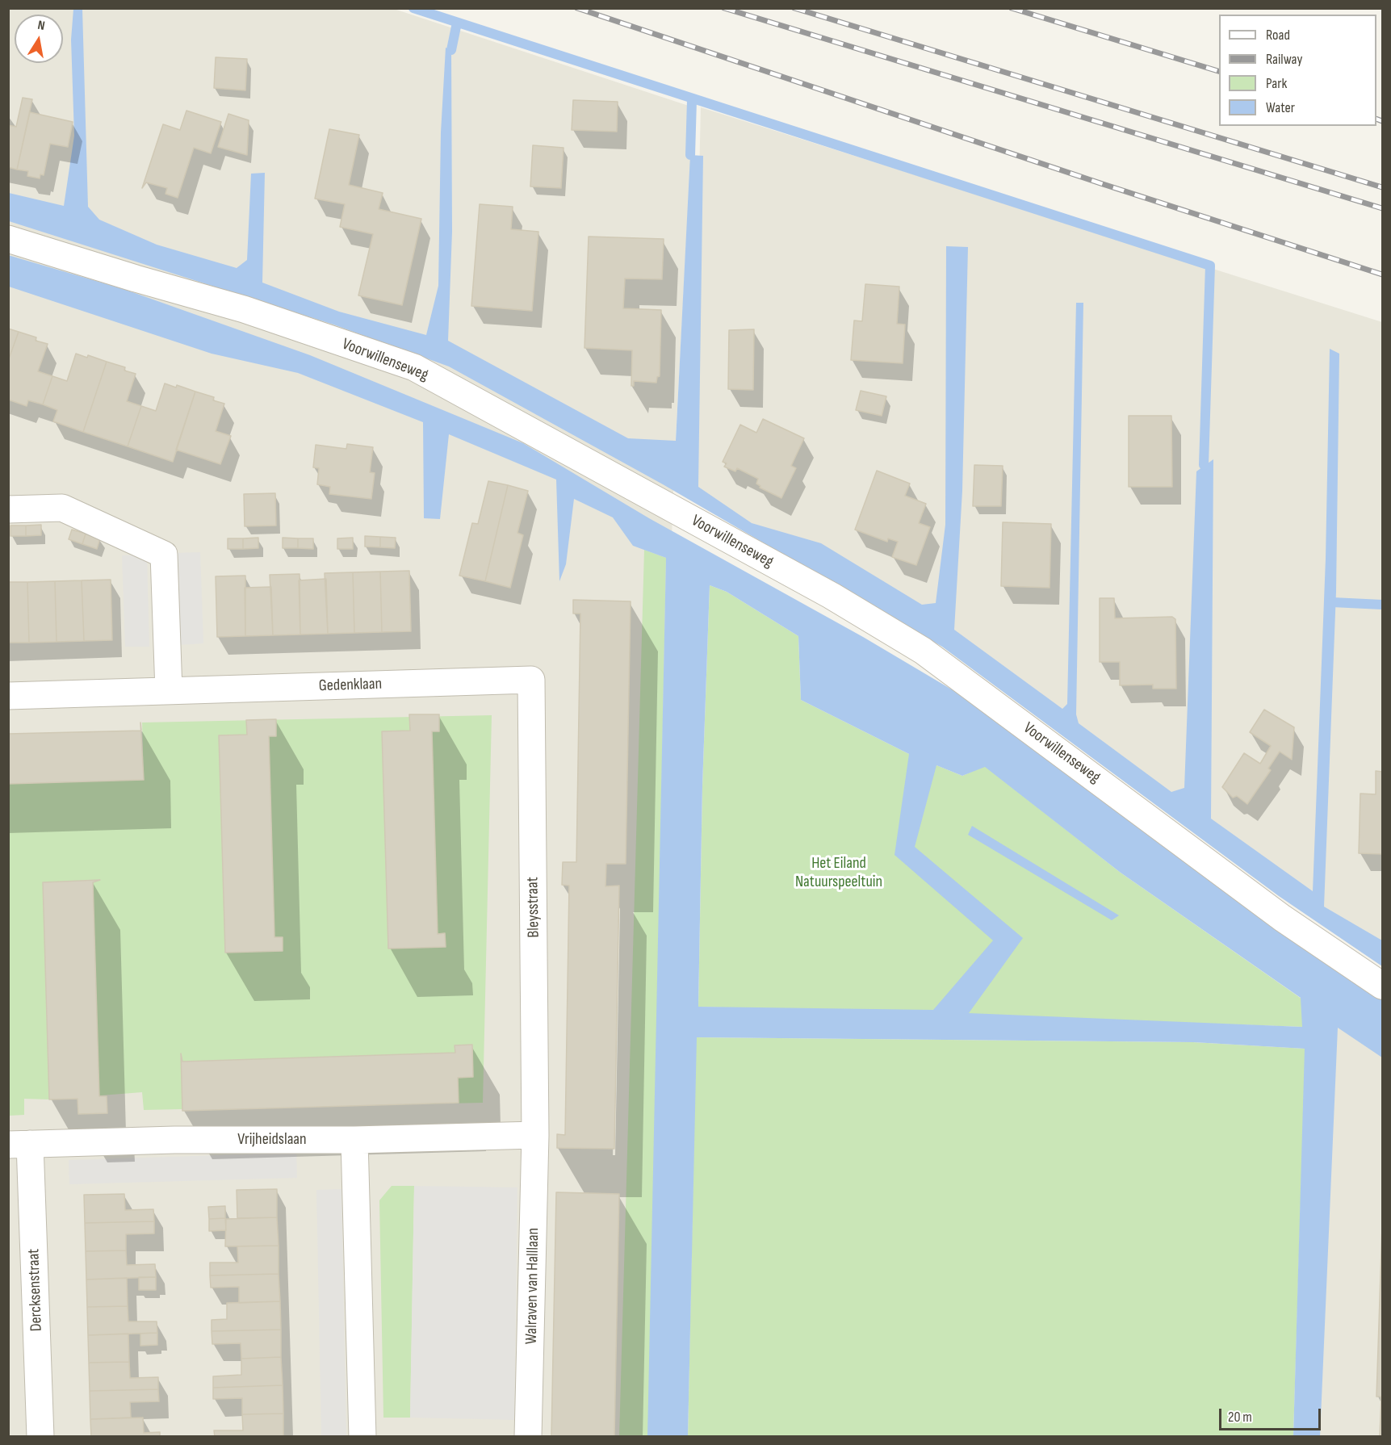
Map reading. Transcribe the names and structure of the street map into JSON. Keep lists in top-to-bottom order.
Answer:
{
  "streets": {
    "street": [
      "Voorwillenseweg",
      "Gedenklaan",
      "Bleysstraat",
      "Vrijheidslaan",
      "Walraven van Halllaan",
      "Dercksenstraat"
    ]
  },
  "crossings": [
    ["Gedenklaan", "Bleysstraat"],
    ["Bleysstraat", "Vrijheidslaan"],
    ["Bleysstraat", "Walraven van Halllaan"],
    ["Vrijheidslaan", "Walraven van Halllaan"],
    ["Vrijheidslaan", "Dercksenstraat"]
  ],
  "parks": ["Het Eiland Natuurspeeltuin"],
  "legend": [
    "Road",
    "Railway",
    "Park",
    "Water"
  ],
  "scale_bar": "20 m",
  "north": "top"
}
